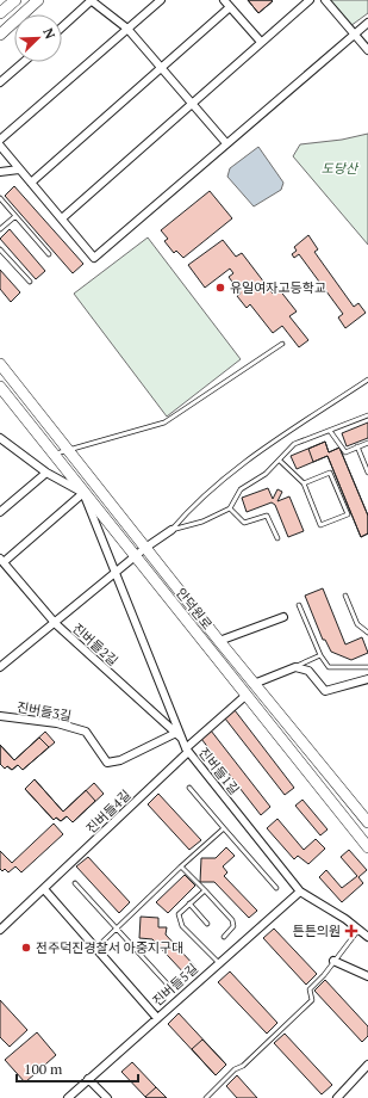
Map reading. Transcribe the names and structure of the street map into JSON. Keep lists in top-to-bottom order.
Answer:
{
  "streets": {
    "street": [
      "안덕원로",
      "진버들2길",
      "진버들3길",
      "진버들1길",
      "진버들4길",
      "진버들5길"
    ]
  },
  "crossings": [
    ["안덕원로", "진버들1길"],
    ["안덕원로", "진버들4길"],
    ["진버들2길", "진버들3길"],
    ["진버들2길", "진버들1길"],
    ["진버들2길", "진버들4길"],
    ["진버들1길", "진버들4길"],
    ["진버들1길", "진버들5길"]
  ],
  "parks": ["도당산"],
  "places": {
    "other": ["유일여자고등학교", "전주덕진경찰서 아중지구대"],
    "health": ["튼튼의원"]
  },
  "scale_bar": "100 m",
  "north": "top right"
}
